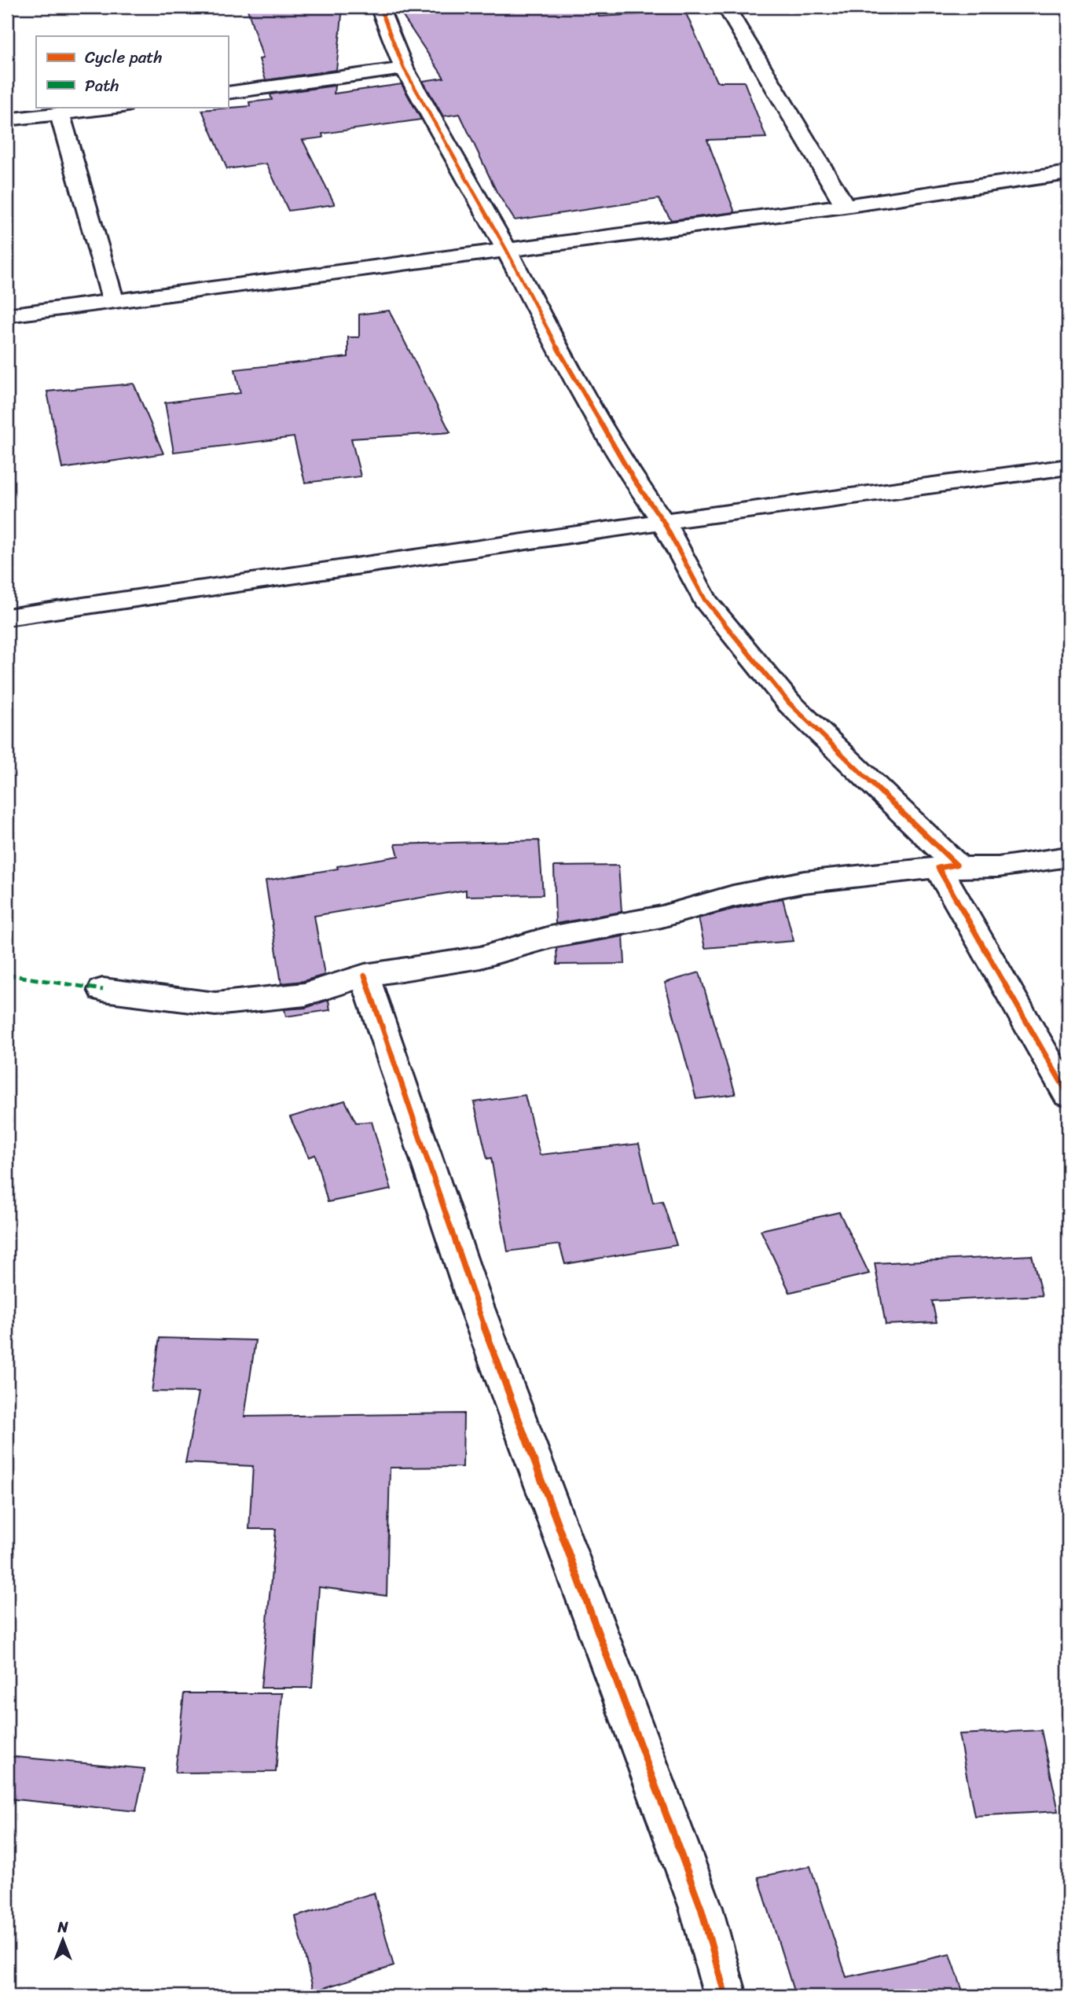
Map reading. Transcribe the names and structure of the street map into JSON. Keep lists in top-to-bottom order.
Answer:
{
  "legend": ["Cycle path", "Path"],
  "north": "top"
}
